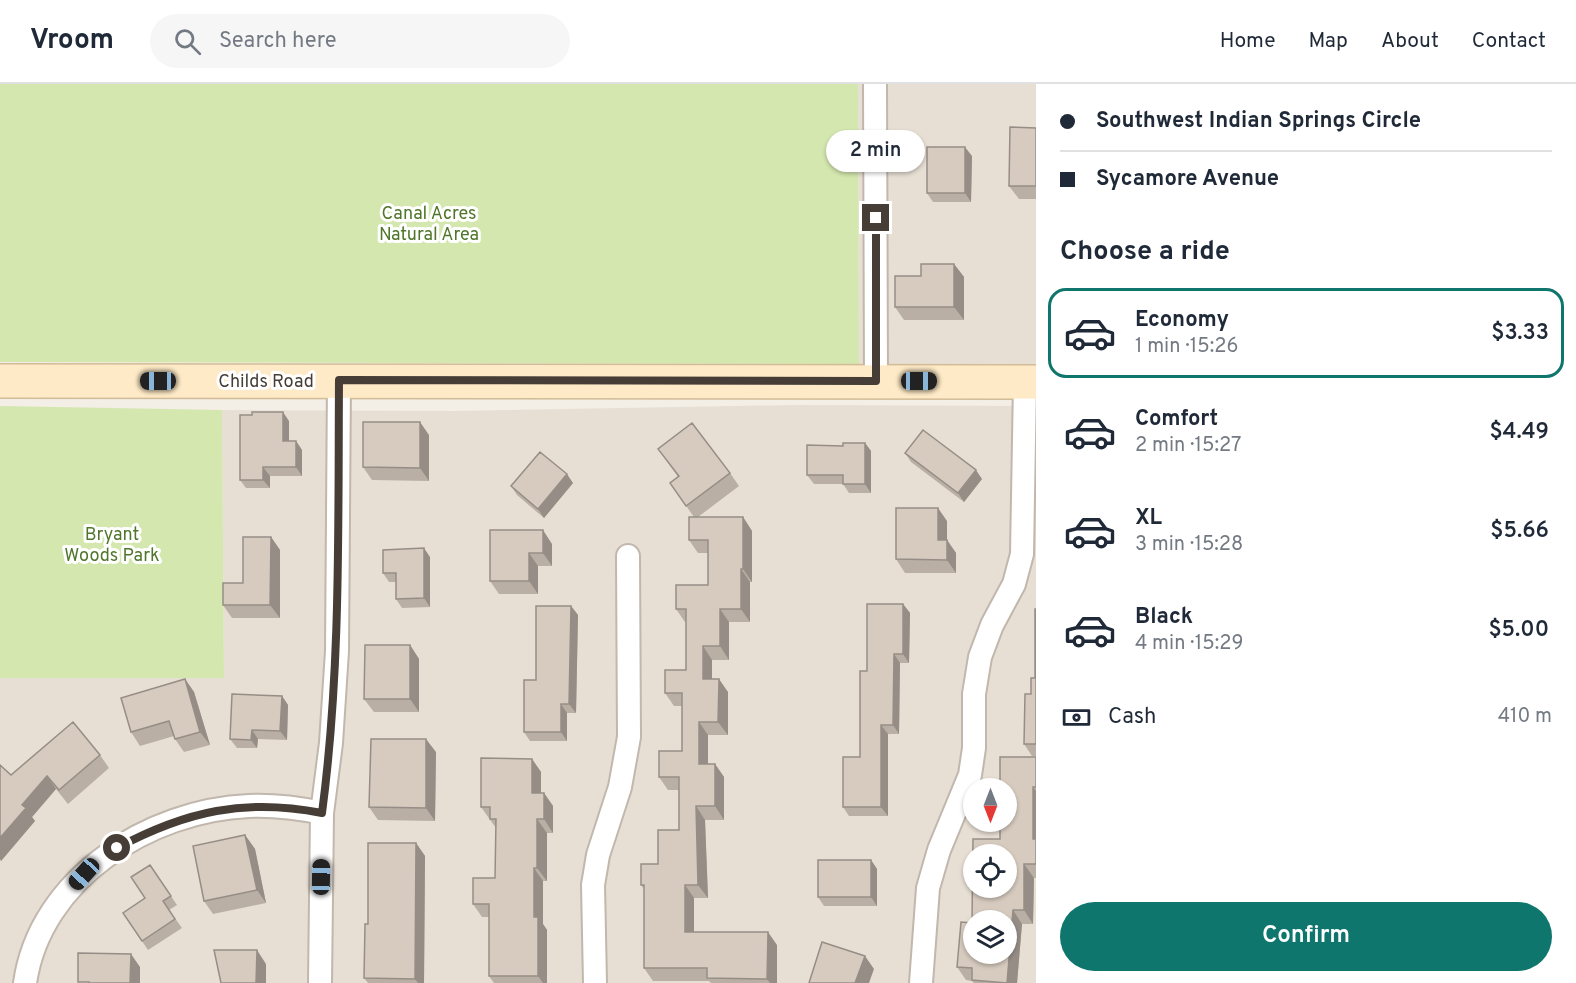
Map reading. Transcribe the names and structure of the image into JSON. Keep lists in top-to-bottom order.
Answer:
{
  "streets": {
    "street": ["Childs Road"]
  },
  "parks": ["Canal Acres Natural Area", "Bryant Woods Park"],
  "north": "bottom",
  "page": {
    "header": "Vroom",
    "search": "Search here",
    "nav": [
      "Home",
      "Map",
      "About",
      "Contact"
    ],
    "banner": ["Southwest Indian Springs Circle", "Sycamore Avenue"],
    "bubble": "2 min",
    "heading": "Choose a ride",
    "list": [
      {
        "name": "Economy",
        "note": "1 min · 15:26",
        "value": "$3.33"
      },
      {
        "name": "Comfort",
        "note": "2 min · 15:27",
        "value": "$4.49"
      },
      {
        "name": "XL",
        "note": "3 min · 15:28",
        "value": "$5.66"
      },
      {
        "name": "Black",
        "note": "4 min · 15:29",
        "value": "$5.00"
      }
    ],
    "pay": ["Cash", "410 m"],
    "buttons": "Confirm"
  }
}
